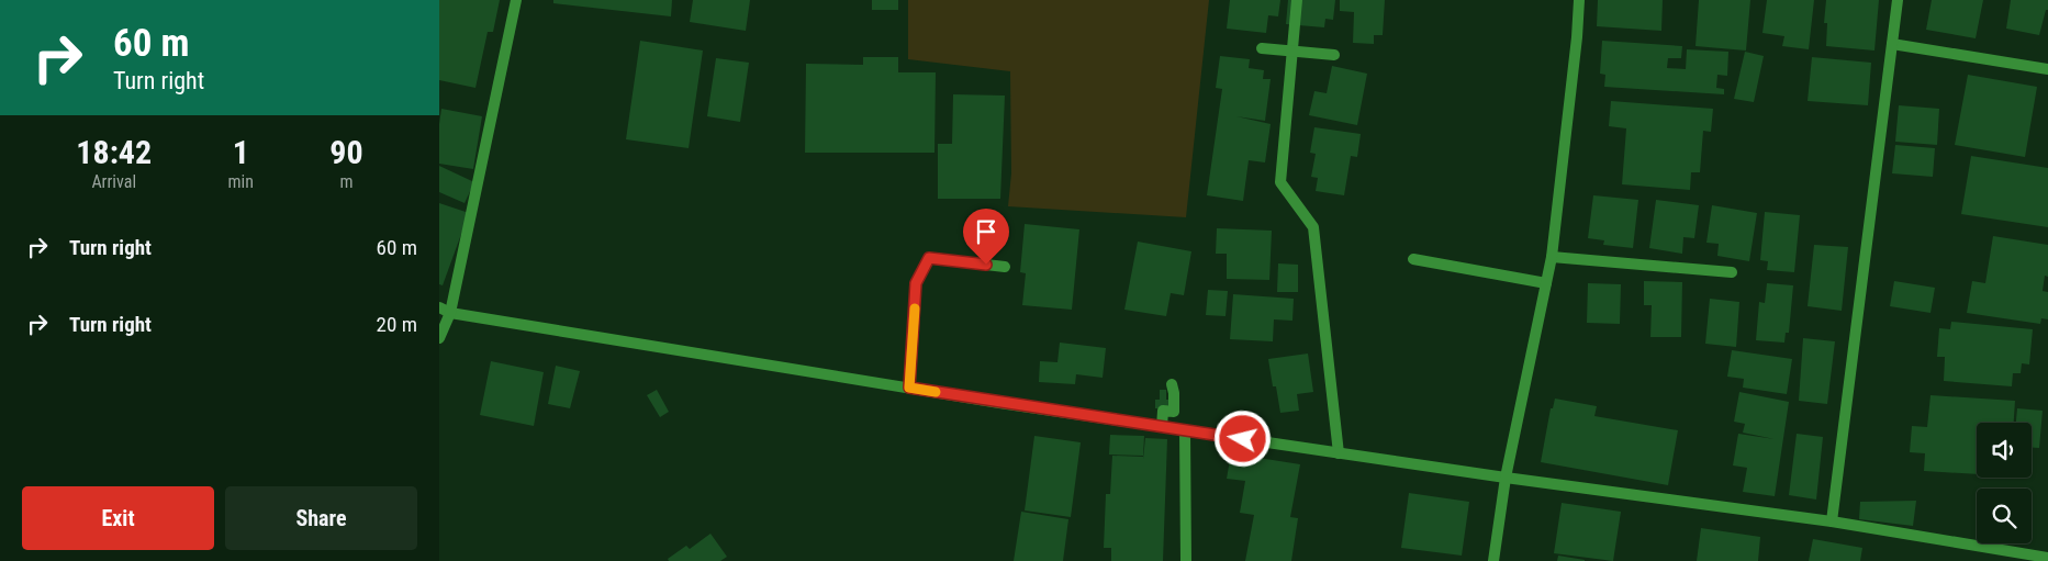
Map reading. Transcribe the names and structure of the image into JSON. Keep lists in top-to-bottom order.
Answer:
{
  "page": {
    "turn": ["60 m", "Turn right"],
    "eta": [
      "18:42",
      "Arrival",
      "1",
      "min",
      "90",
      "m"
    ],
    "list": [
      {
        "name": "Turn right",
        "value": "60 m"
      },
      {
        "name": "Turn right",
        "value": "20 m"
      }
    ],
    "buttons": ["Exit", "Share"]
  }
}
